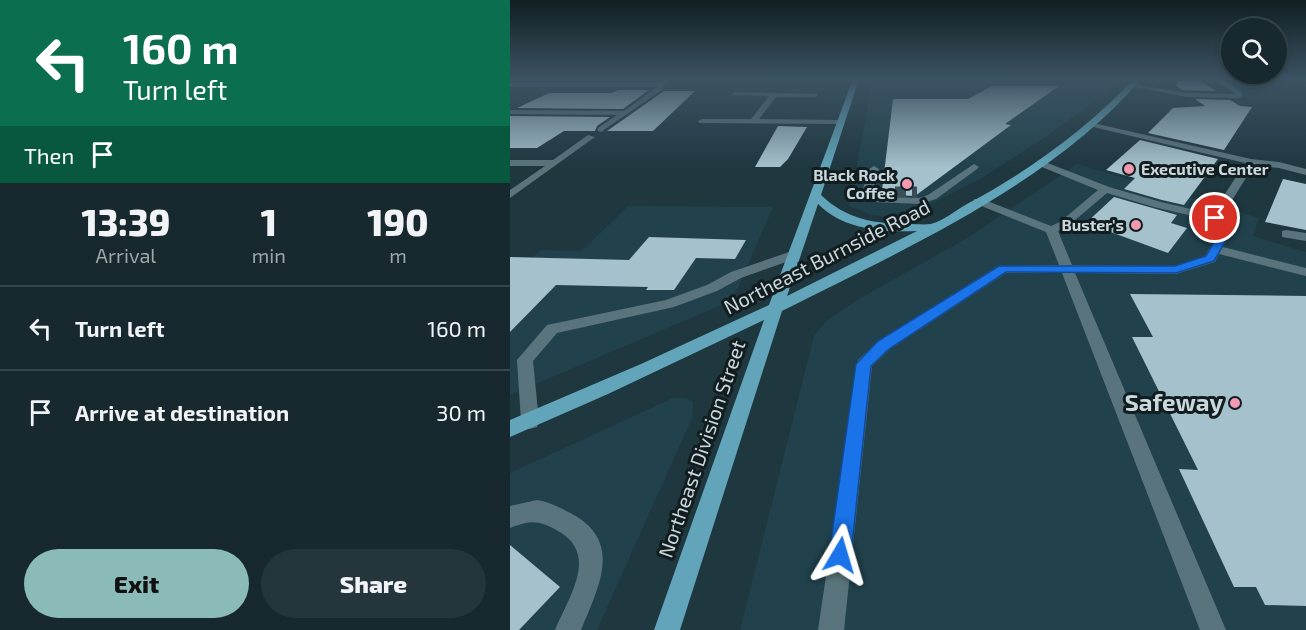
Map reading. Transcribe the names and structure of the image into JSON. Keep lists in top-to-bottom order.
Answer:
{
  "streets": {
    "main road": ["Northeast Burnside Road", "Northeast Division Street"]
  },
  "crossings": [
    ["Northeast Burnside Road", "Northeast Division Street"]
  ],
  "places": [
    "Executive Center",
    "Black Rock Coffee",
    "Buster's",
    "Safeway"
  ],
  "page": {
    "turn": ["160 m", "Turn left"],
    "then": "Then",
    "eta": [
      "13:39",
      "Arrival",
      "1",
      "min",
      "190",
      "m"
    ],
    "list": [
      {
        "name": "Turn left",
        "value": "160 m"
      },
      {
        "name": "Arrive at destination",
        "value": "30 m"
      }
    ],
    "buttons": ["Exit", "Share"]
  }
}
